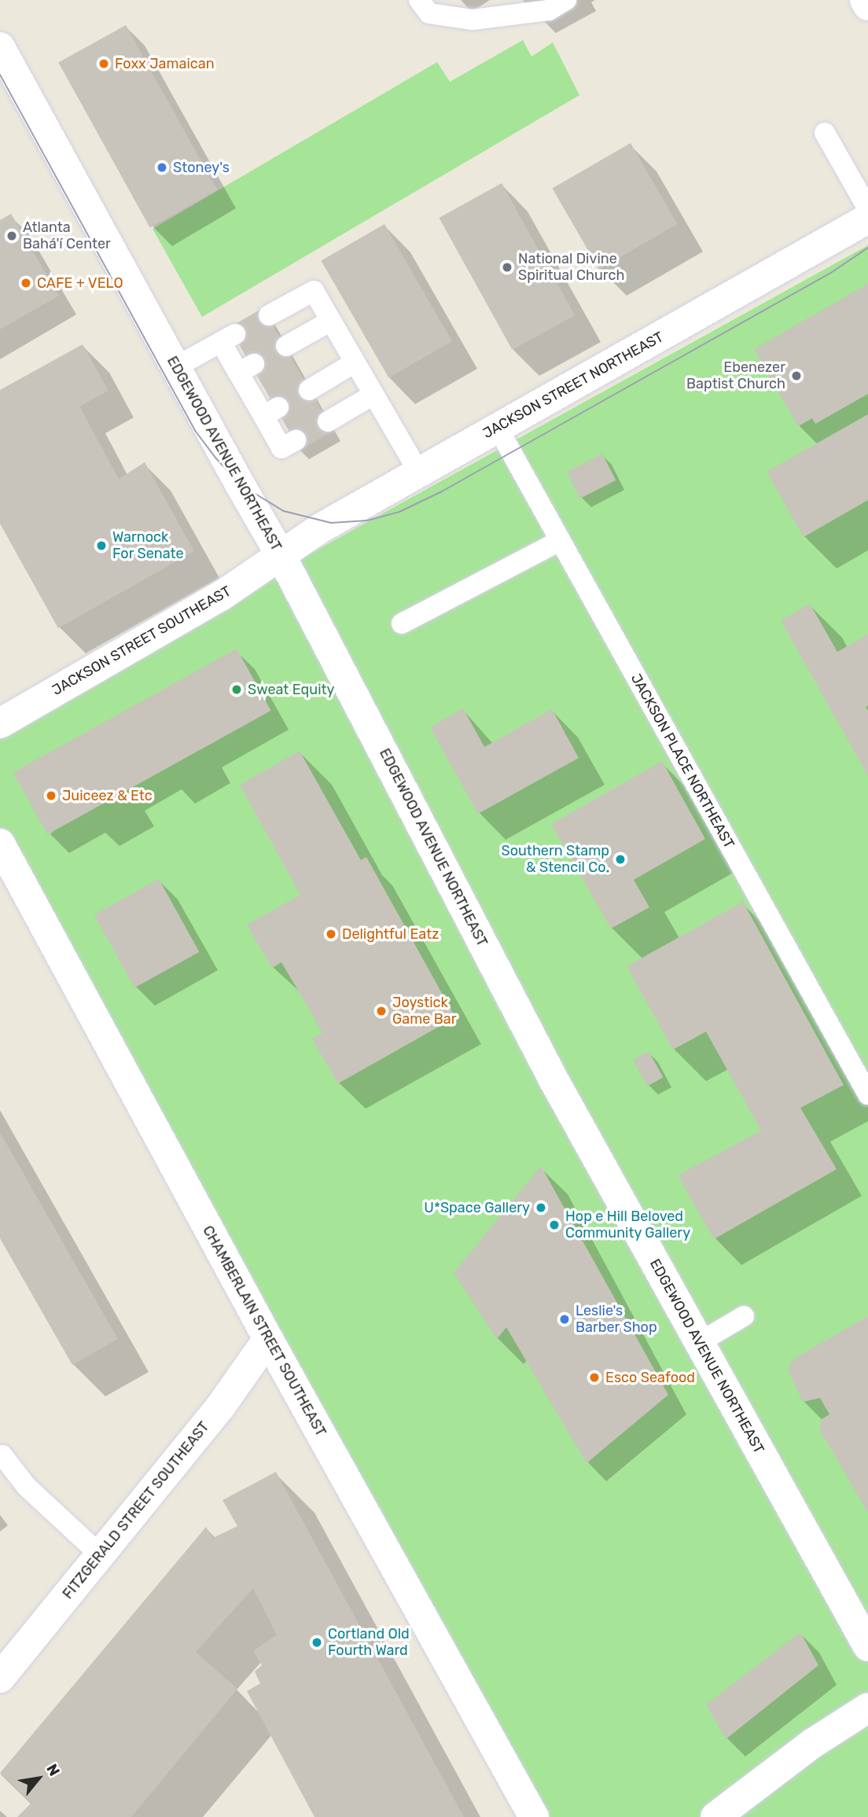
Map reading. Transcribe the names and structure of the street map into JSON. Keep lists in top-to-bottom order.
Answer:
{
  "streets": {
    "street": [
      "JACKSON STREET NORTHEAST",
      "EDGEWOOD AVENUE NORTHEAST",
      "JACKSON STREET SOUTHEAST",
      "CHAMBERLAIN STREET SOUTHEAST",
      "FITZGERALD STREET SOUTHEAST"
    ],
    "lane": ["JACKSON PLACE NORTHEAST"]
  },
  "crossings": [
    ["JACKSON STREET NORTHEAST", "EDGEWOOD AVENUE NORTHEAST"],
    ["JACKSON STREET NORTHEAST", "JACKSON STREET SOUTHEAST"],
    ["JACKSON STREET NORTHEAST", "JACKSON PLACE NORTHEAST"],
    ["EDGEWOOD AVENUE NORTHEAST", "JACKSON STREET SOUTHEAST"],
    ["CHAMBERLAIN STREET SOUTHEAST", "FITZGERALD STREET SOUTHEAST"]
  ],
  "places": [
    "Foxx Jamaican",
    "Stoney's",
    "Atlanta Bahá'í Center",
    "National Divine Spiritual Church",
    "CAFE + VELO",
    "Ebenezer Baptist Church",
    "Warnock For Senate",
    "Sweat Equity",
    "Juiceez & Etc",
    "Southern Stamp & Stencil Co.",
    "Delightful Eatz",
    "Joystick Game Bar",
    "U*Space Gallery",
    "Hop e Hill Beloved Community Gallery",
    "Leslie's Barber Shop",
    "Esco Seafood",
    "Cortland Old Fourth Ward"
  ],
  "north": "top right"
}
